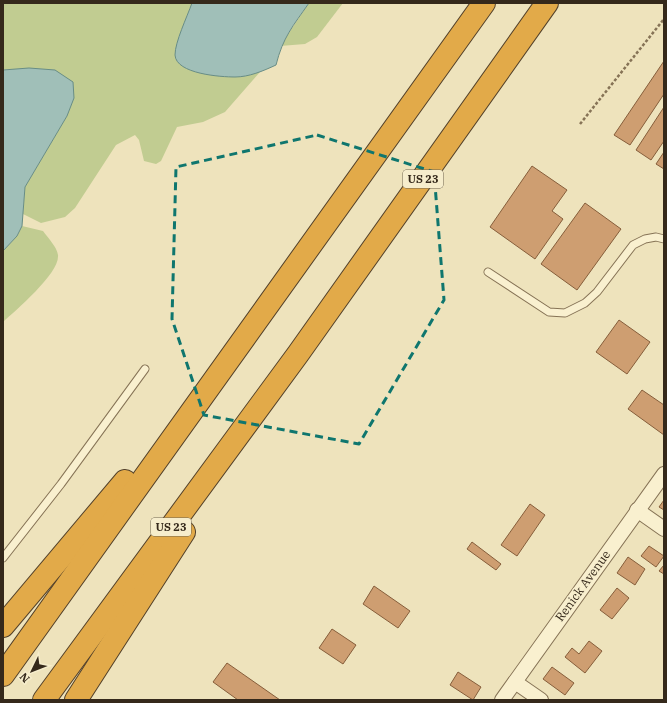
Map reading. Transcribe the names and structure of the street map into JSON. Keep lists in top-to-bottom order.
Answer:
{
  "streets": {
    "highway": ["US 23"],
    "street": ["Renick Avenue"]
  },
  "north": "bottom left"
}
